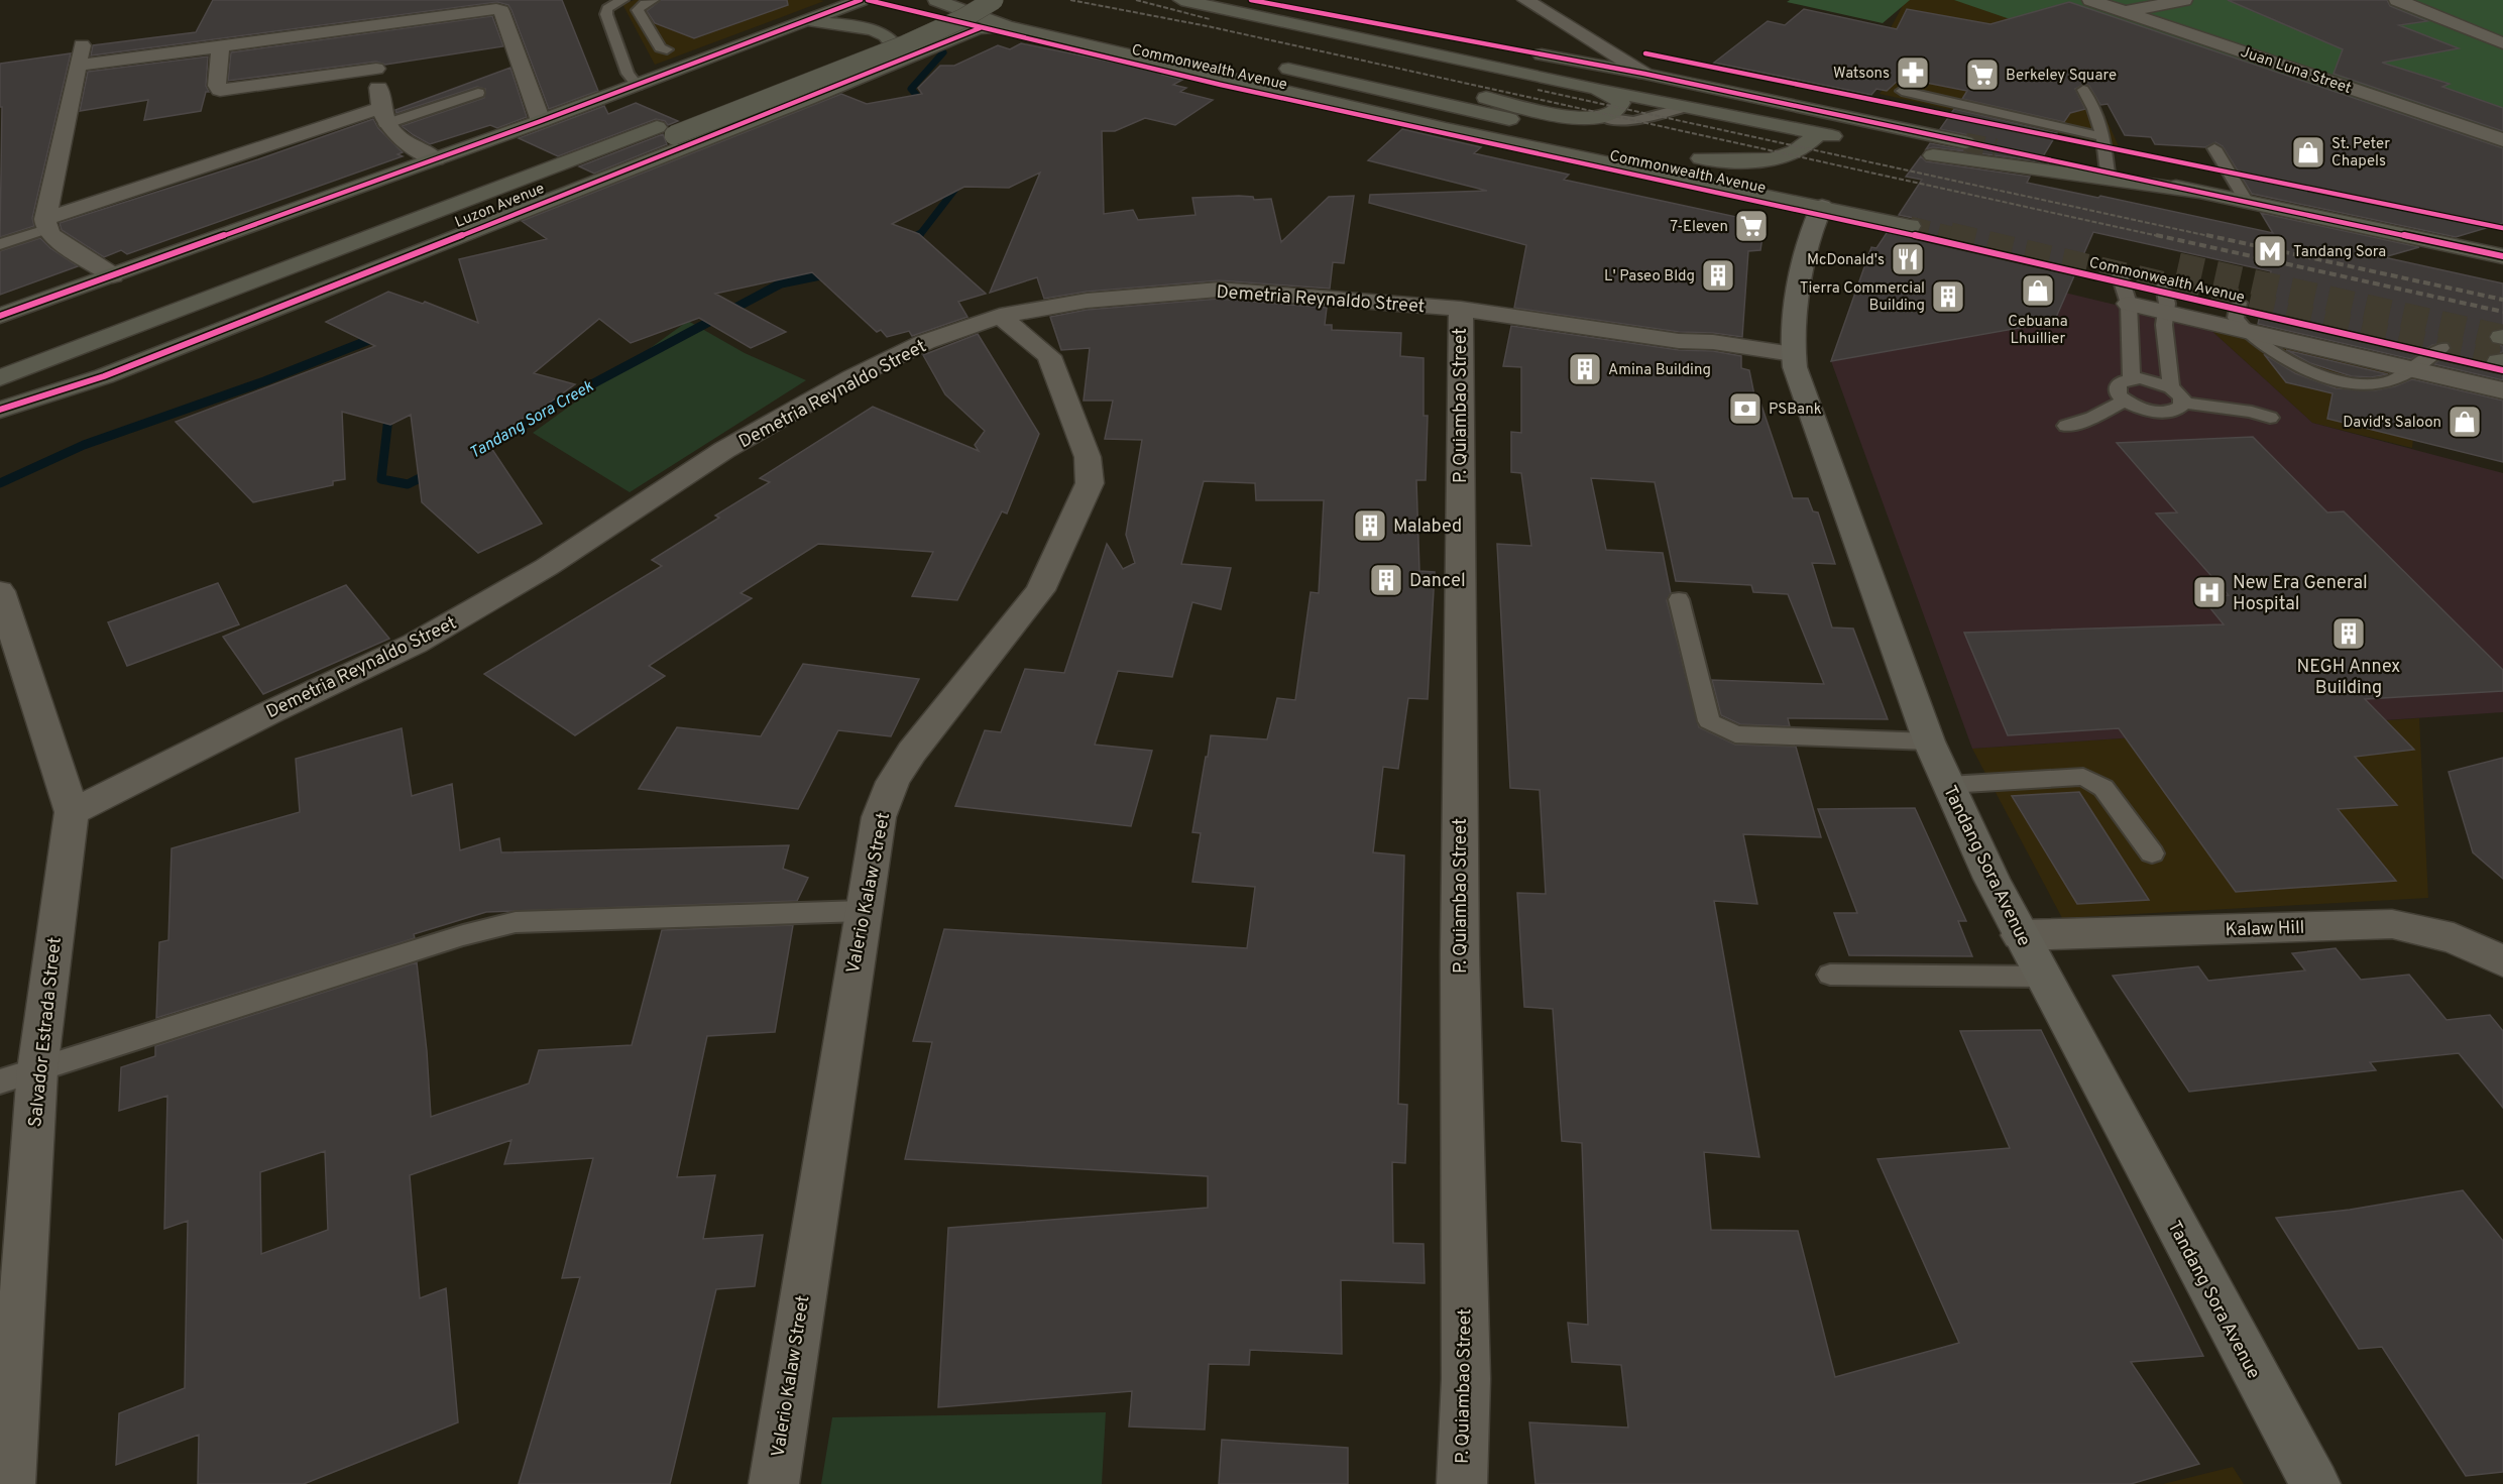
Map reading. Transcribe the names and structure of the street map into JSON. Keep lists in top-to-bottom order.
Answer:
{
  "streets": {
    "main road": ["Commonwealth Avenue", "Luzon Avenue", "Tandang Sora Avenue"],
    "street": [
      "Juan Luna Street",
      "Demetria Reynaldo Street",
      "P. Quiambao Street",
      "Valerio Kalaw Street",
      "Kalaw Hill",
      "Salvador Estrada Street"
    ]
  },
  "crossings": [
    ["Commonwealth Avenue", "Luzon Avenue"],
    ["Commonwealth Avenue", "Tandang Sora Avenue"],
    ["Demetria Reynaldo Street", "P. Quiambao Street"],
    ["Demetria Reynaldo Street", "Tandang Sora Avenue"],
    ["Demetria Reynaldo Street", "Valerio Kalaw Street"],
    ["Demetria Reynaldo Street", "Salvador Estrada Street"],
    ["Tandang Sora Avenue", "Kalaw Hill"]
  ],
  "water": ["Tandang Sora Creek"],
  "places": {
    "pharmacy": ["Watsons"],
    "supermarket": ["Berkeley Square", "7-Eleven"],
    "shop": ["St. Peter Chapels", "Cebuana Lhuillier", "David's Saloon"],
    "metro station": ["Tandang Sora"],
    "restaurant": ["McDonald's"],
    "building": [
      "L' Paseo Bldg",
      "Tierra Commercial Building",
      "Amina Building",
      "Malabed",
      "Dancel",
      "NEGH Annex Building"
    ],
    "bank": ["PSBank"],
    "hospital": ["New Era General Hospital"]
  }
}
